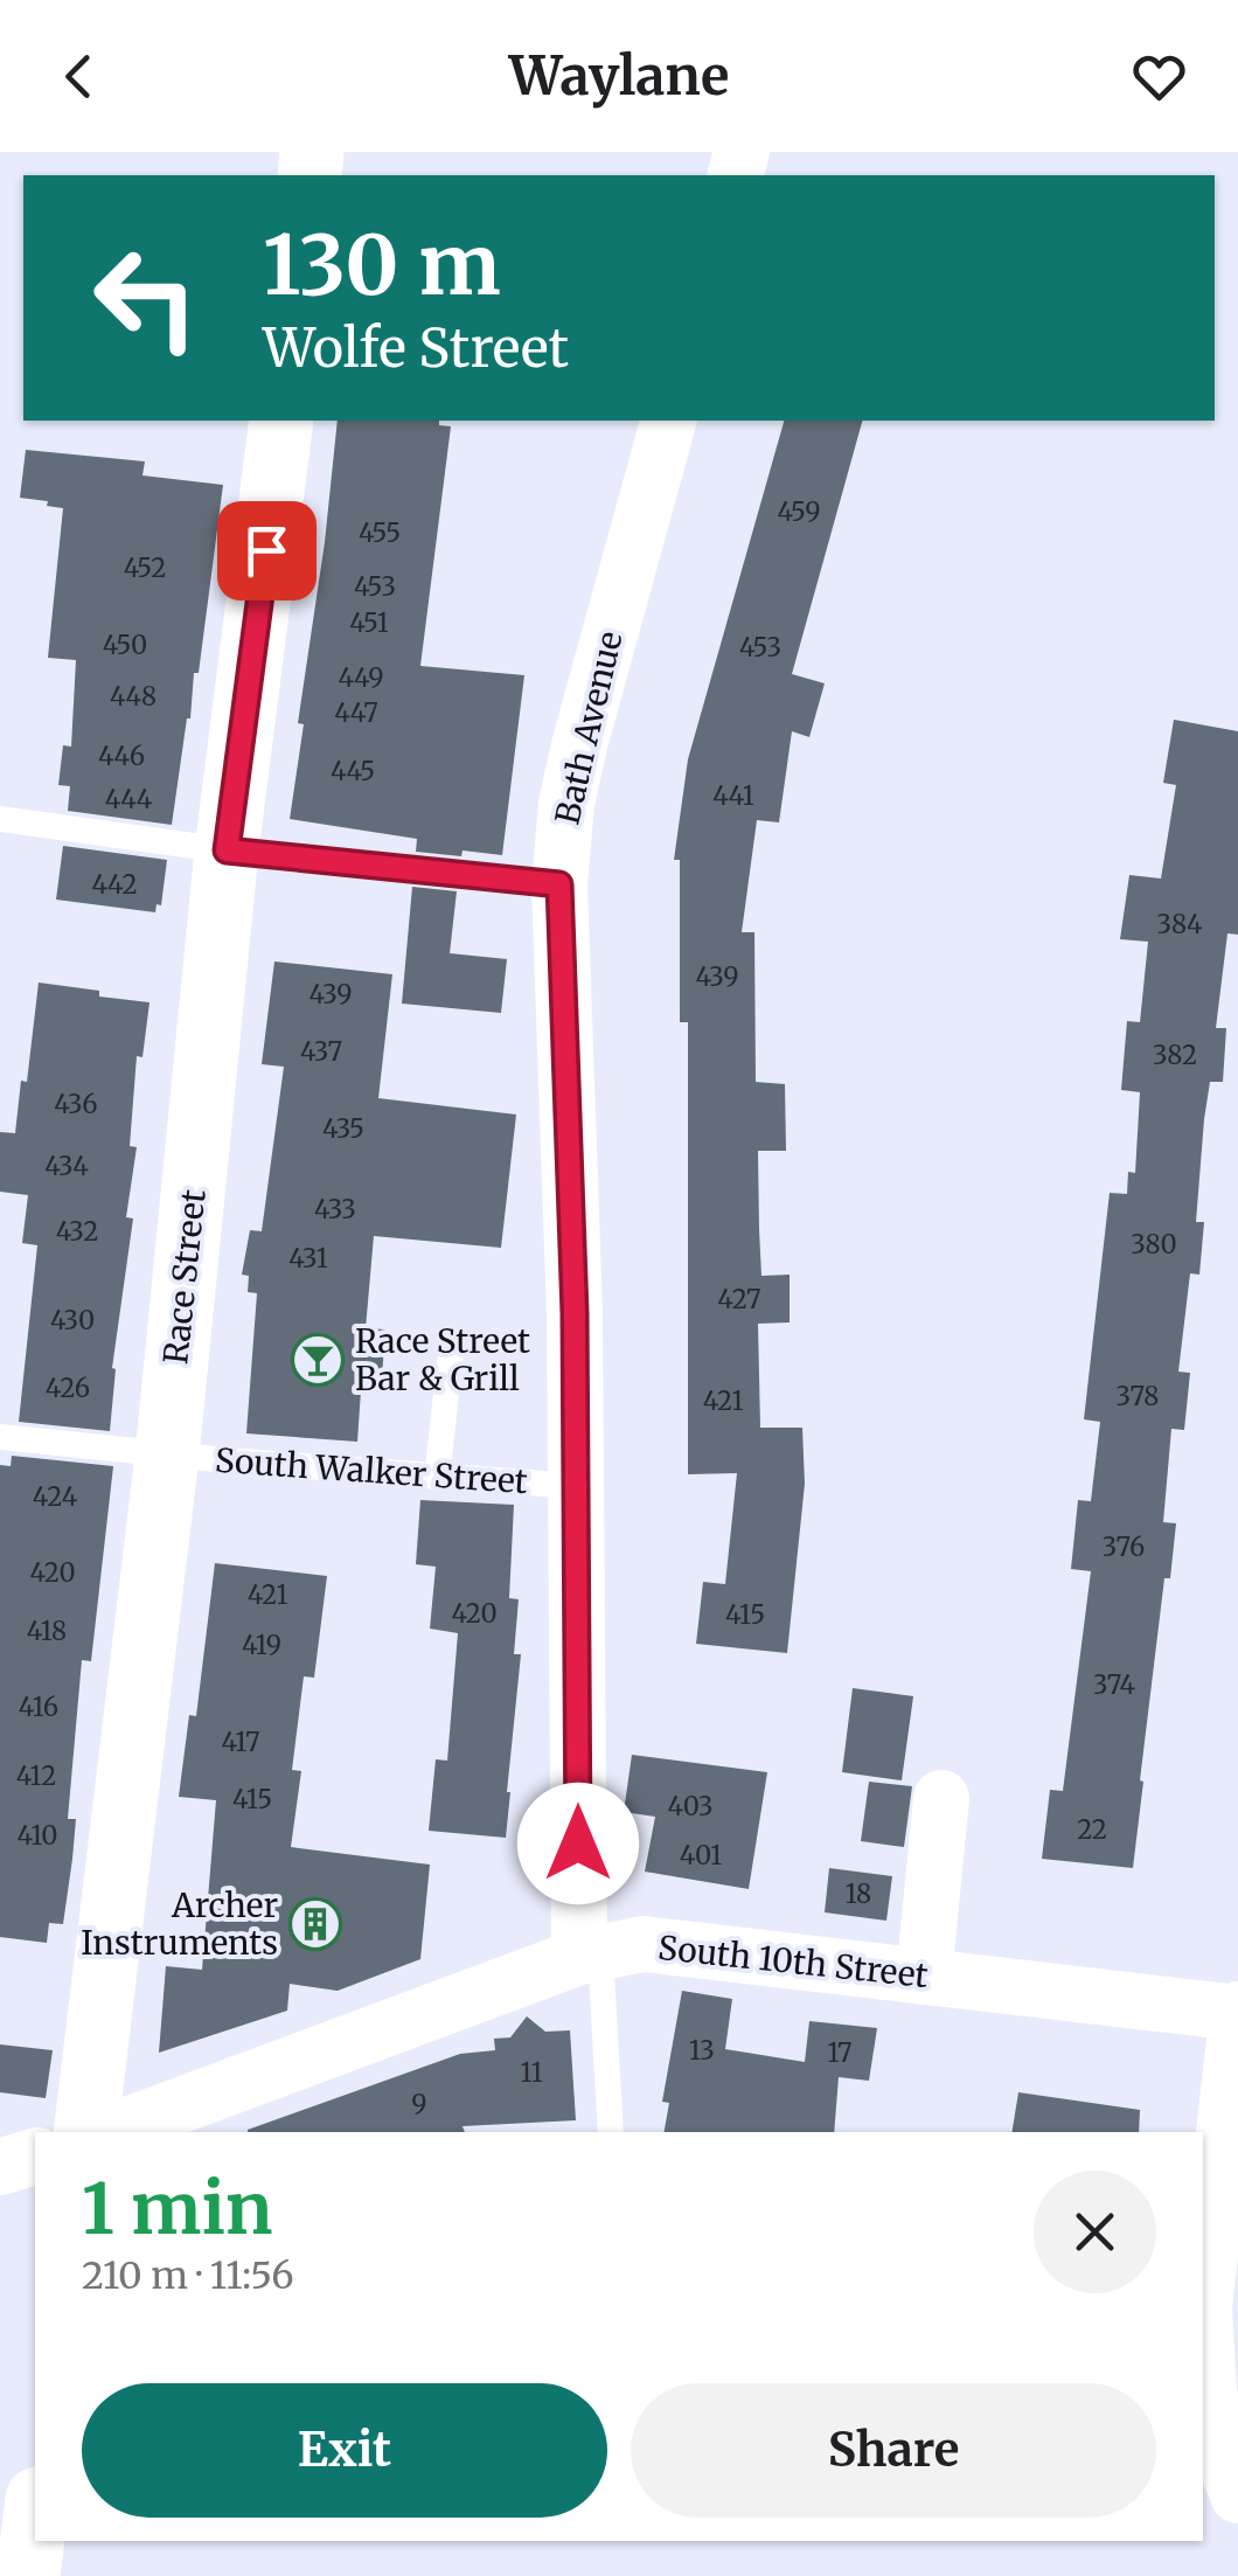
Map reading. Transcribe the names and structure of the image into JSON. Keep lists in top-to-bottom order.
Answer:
{
  "streets": {
    "main road": ["Race Street"],
    "street": ["Bath Avenue", "South 10th Street"],
    "lane": ["South Walker Street"]
  },
  "crossings": [
    ["Bath Avenue", "South Walker Street"],
    ["Bath Avenue", "South 10th Street"],
    ["Race Street", "South Walker Street"]
  ],
  "places": {
    "bar": ["Race Street Bar & Grill"],
    "building": ["Archer Instruments"]
  },
  "house_numbers": [
    "459",
    "455",
    "452",
    "453",
    "451",
    "450",
    "453",
    "449",
    "448",
    "447",
    "446",
    "445",
    "441",
    "444",
    "442",
    "384",
    "439",
    "439",
    "437",
    "382",
    "436",
    "435",
    "434",
    "433",
    "432",
    "380",
    "431",
    "427",
    "430",
    "426",
    "378",
    "421",
    "424",
    "376",
    "420",
    "421",
    "420",
    "415",
    "418",
    "419",
    "374",
    "416",
    "417",
    "412",
    "415",
    "403",
    "22",
    "410",
    "401",
    "18",
    "13",
    "17",
    "11",
    "9"
  ],
  "page": {
    "header": "Waylane",
    "turn": ["130 m", "Wolfe Street"],
    "heading": ["1 min", "210 m · 11:56"],
    "buttons": ["Exit", "Share"]
  }
}
